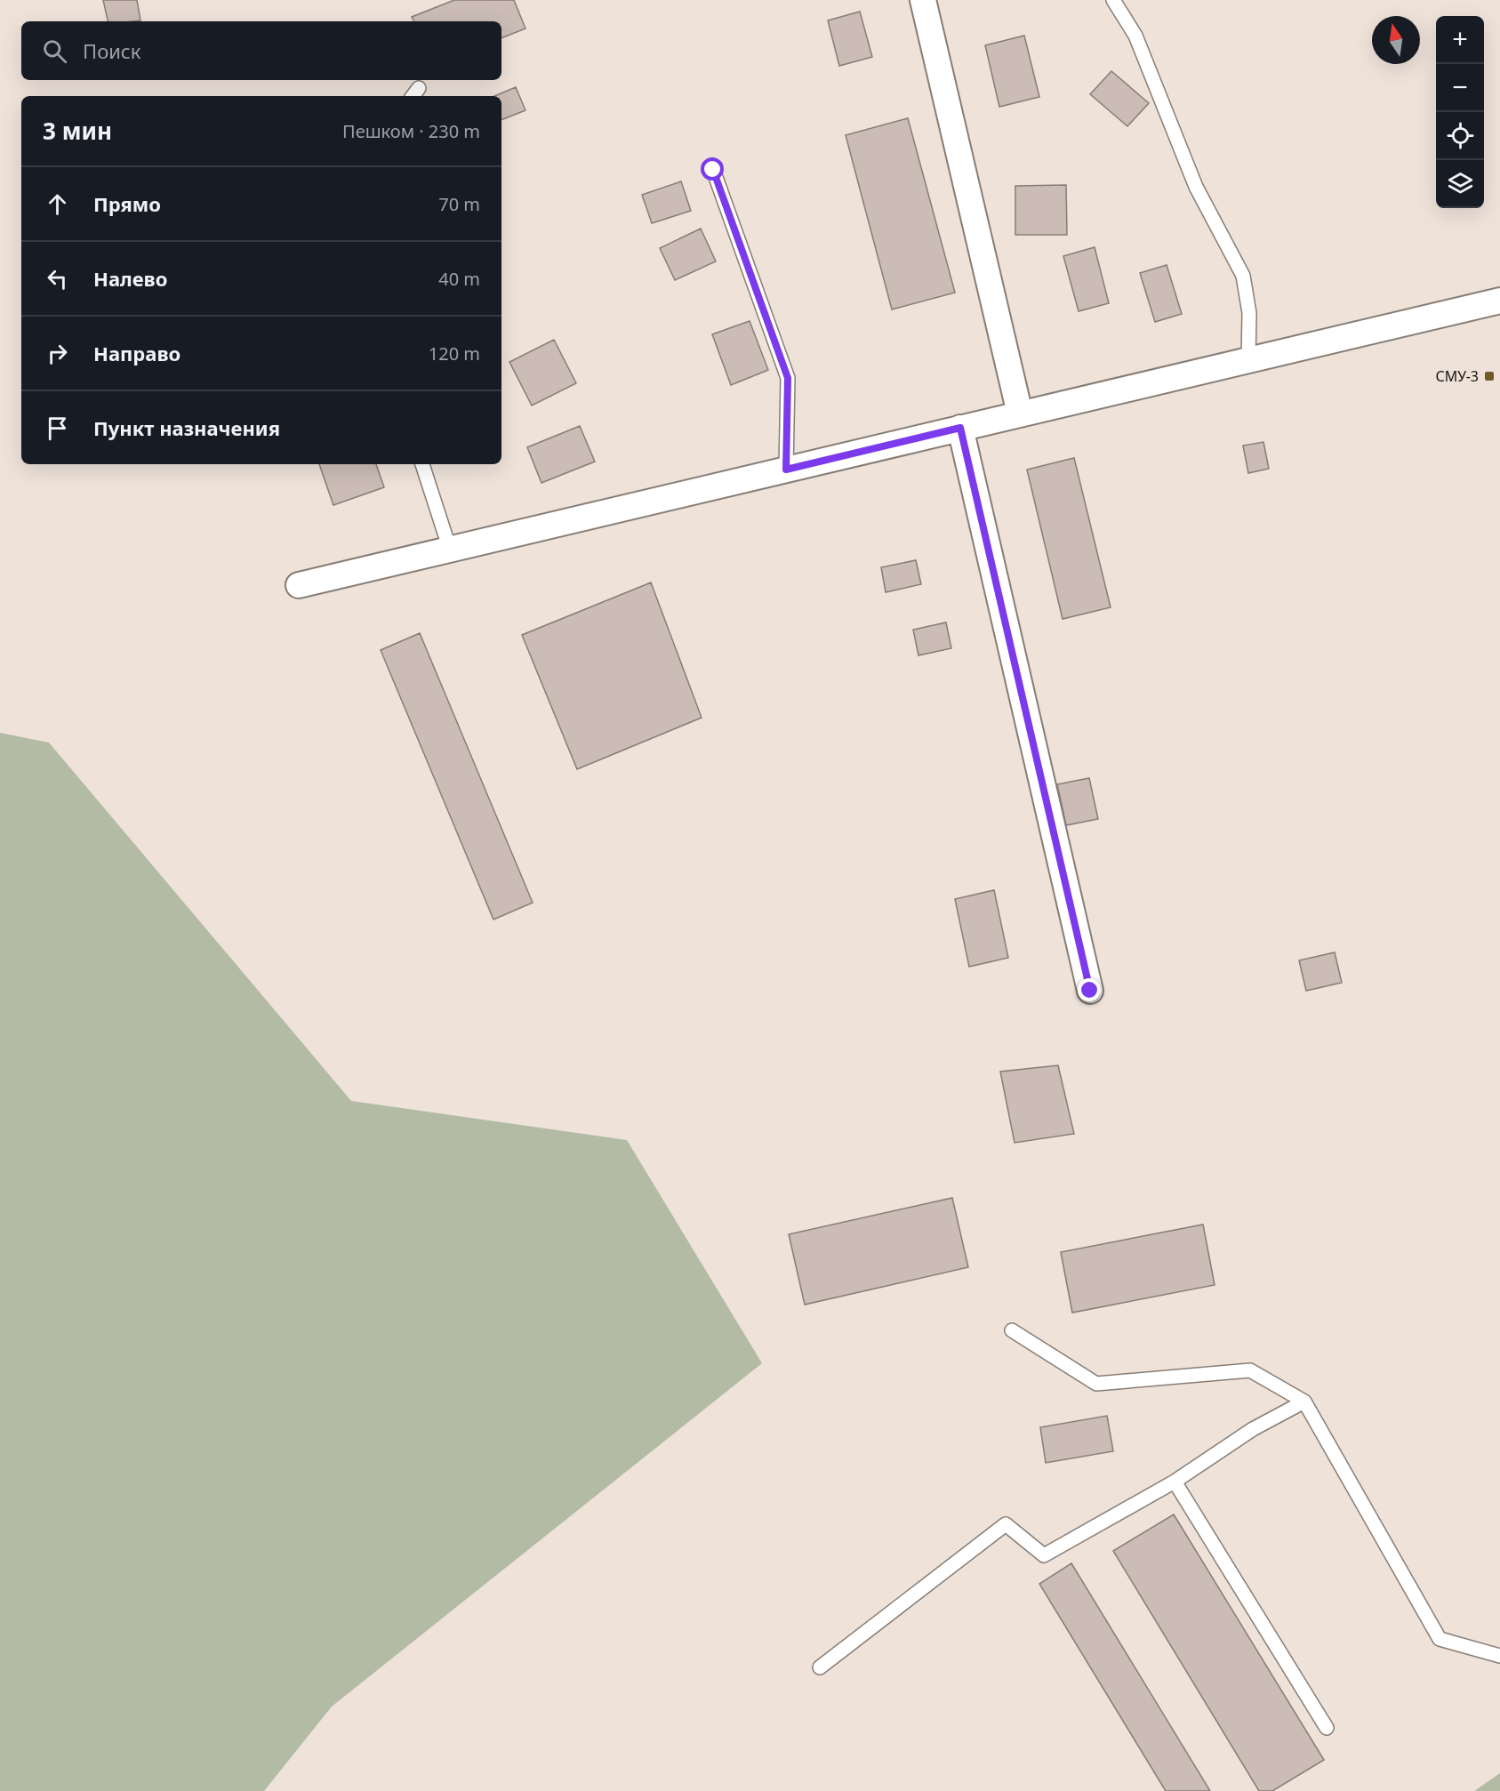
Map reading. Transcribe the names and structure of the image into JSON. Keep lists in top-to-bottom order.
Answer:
{
  "places": {
    "transit": ["СМУ-3"]
  },
  "north": "top",
  "page": {
    "map_buttons": ["+", "−"],
    "search": "Поиск",
    "heading": ["3 мин", "Пешком · 230 m"],
    "list": [
      ["Прямо", "70 m"],
      ["Налево", "40 m"],
      ["Направо", "120 m"],
      "Пункт назначения"
    ]
  }
}
